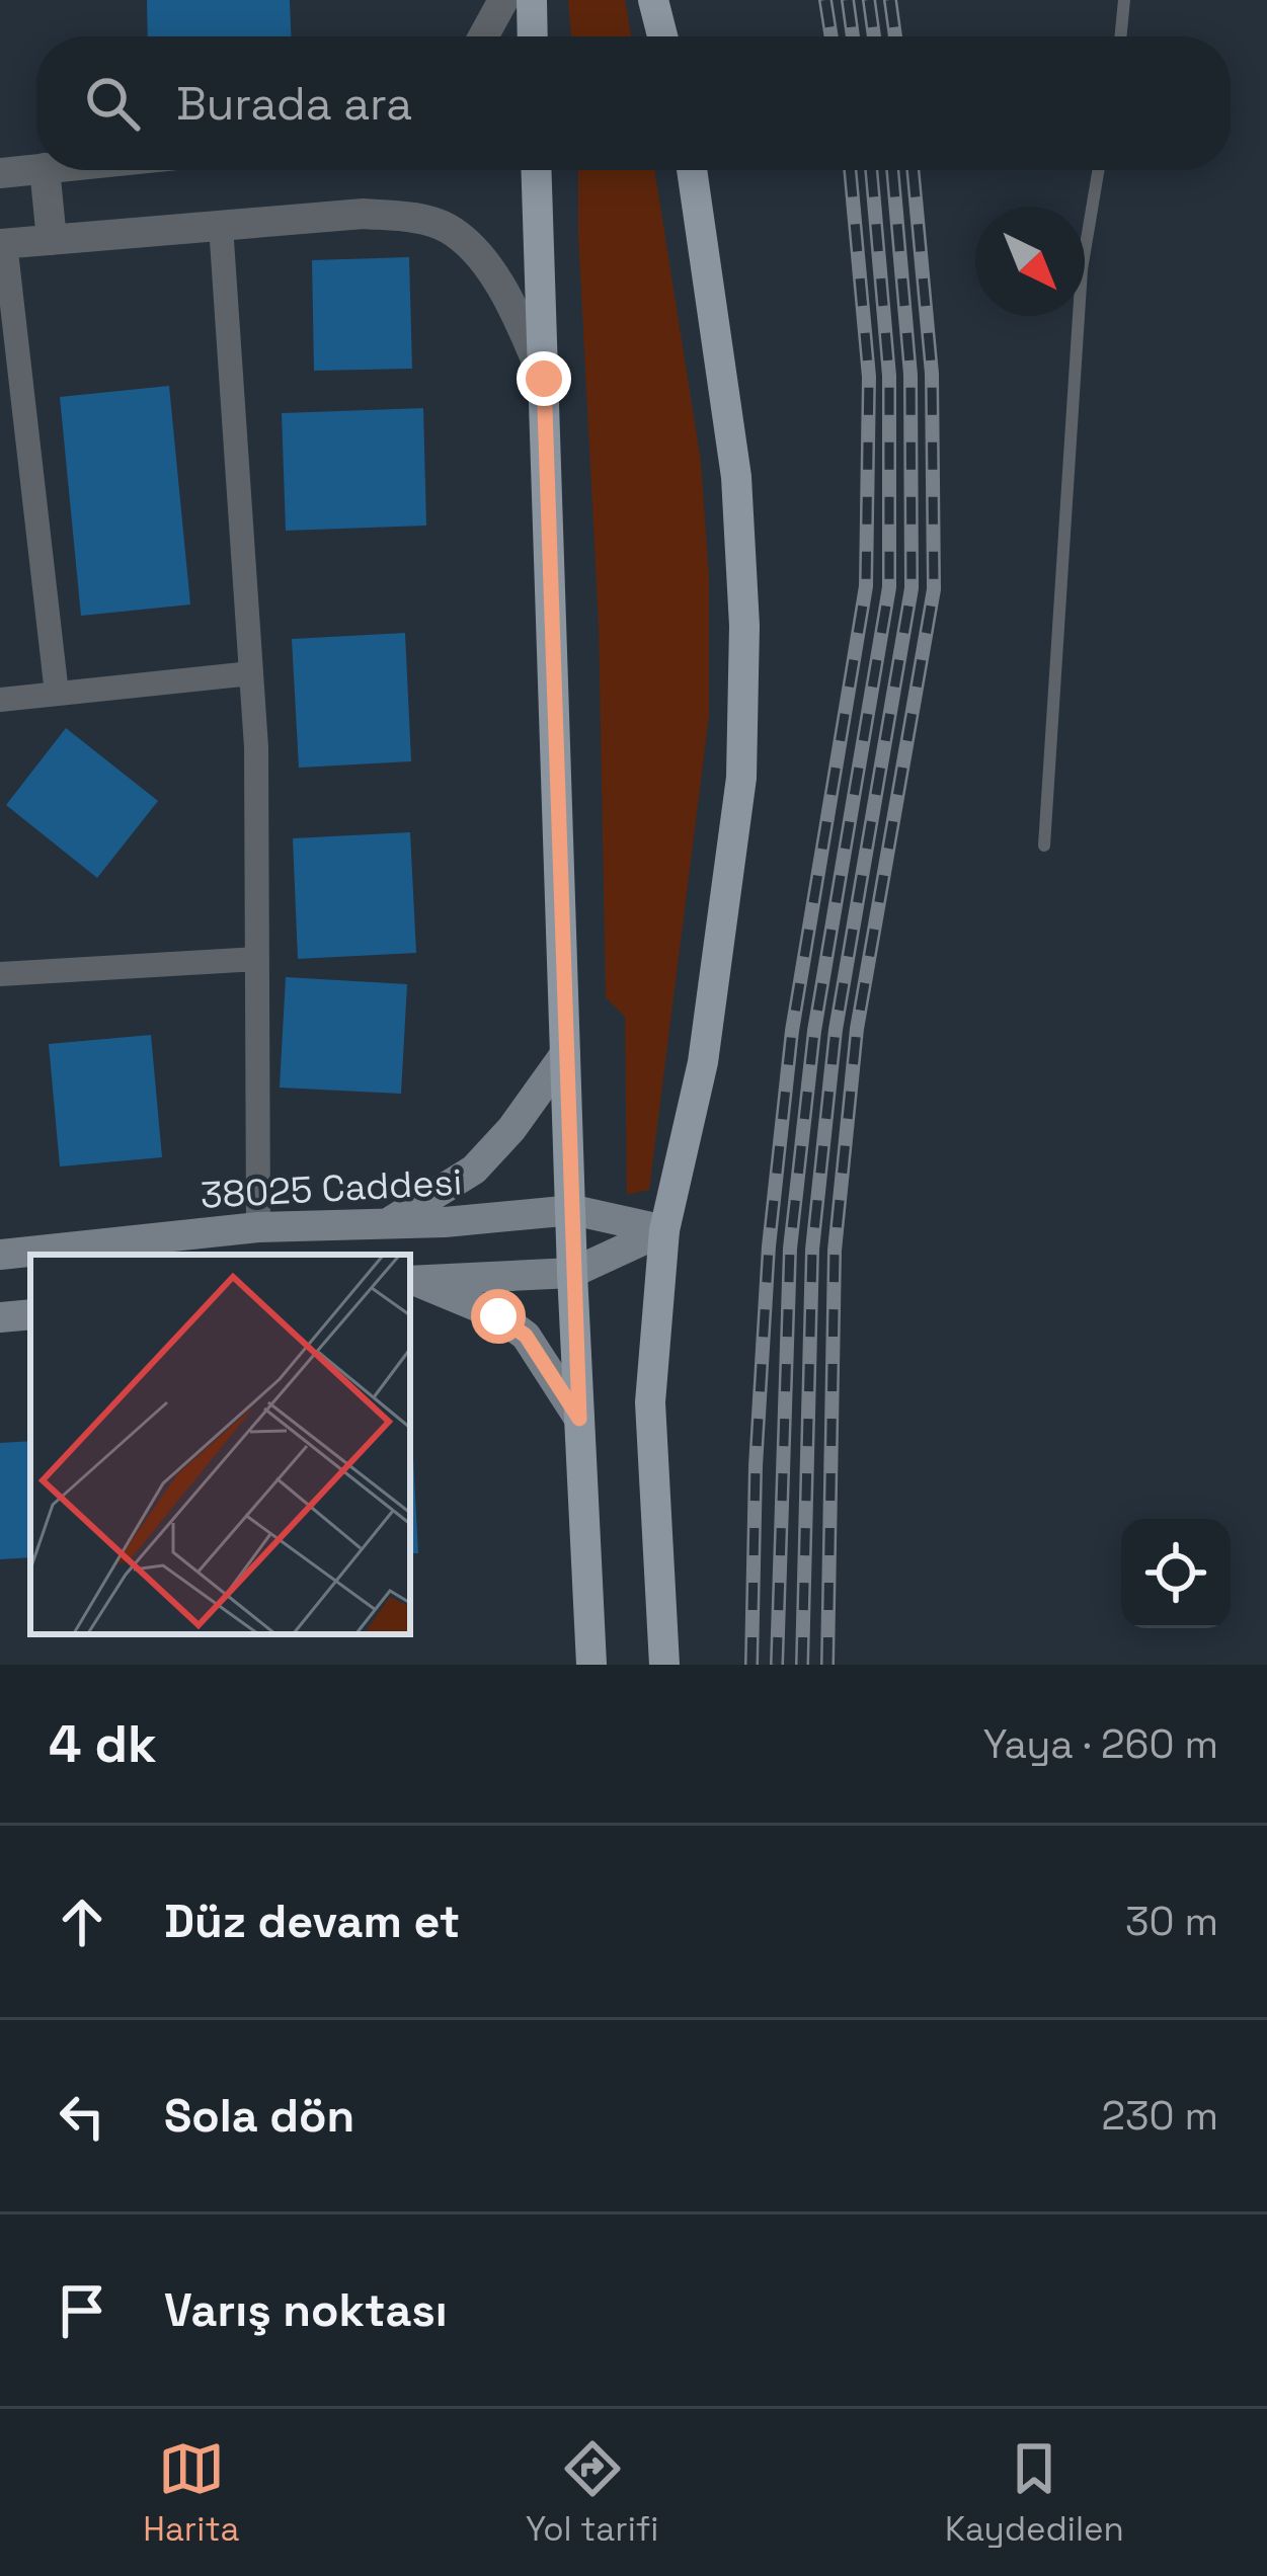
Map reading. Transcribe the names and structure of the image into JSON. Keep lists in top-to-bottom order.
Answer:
{
  "streets": {
    "main road": ["38025 Caddesi"]
  },
  "north": "bottom right",
  "page": {
    "search": "Burada ara",
    "heading": ["4 dk", "Yaya · 260 m"],
    "list": [
      ["Düz devam et", "30 m"],
      ["Sola dön", "230 m"],
      "Varış noktası"
    ],
    "nav": ["Harita", "Yol tarifi", "Kaydedilen"]
  }
}
